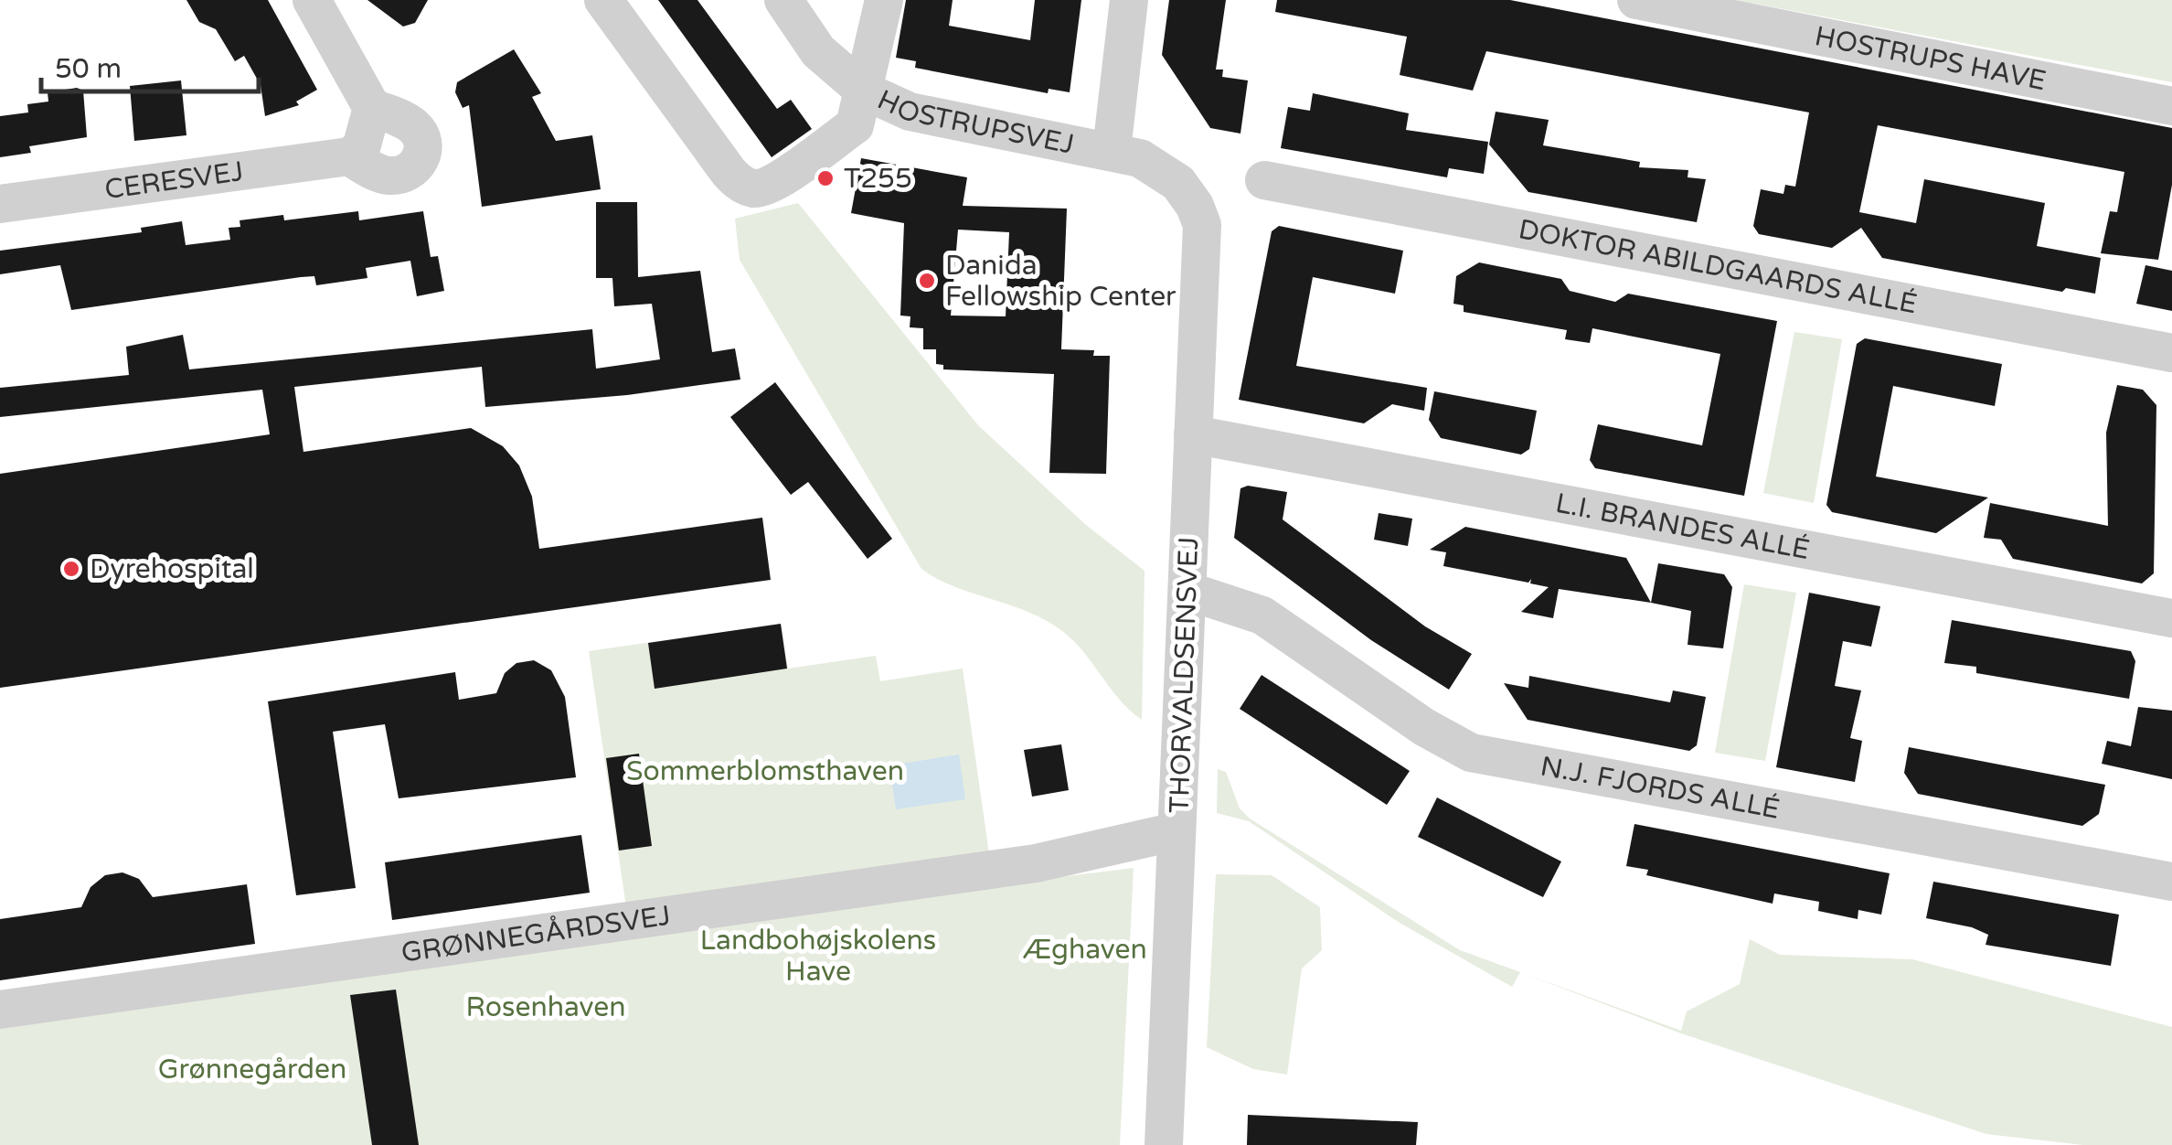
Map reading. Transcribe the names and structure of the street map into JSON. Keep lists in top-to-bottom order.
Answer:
{
  "streets": {
    "street": [
      "HOSTRUPS HAVE",
      "HOSTRUPSVEJ",
      "CERESVEJ",
      "DOKTOR ABILDGAARDS ALLÉ",
      "L.I. BRANDES ALLÉ",
      "THORVALDSENSVEJ",
      "N.J. FJORDS ALLÉ",
      "GRØNNEGÅRDSVEJ"
    ]
  },
  "crossings": [
    ["HOSTRUPSVEJ", "THORVALDSENSVEJ"],
    ["L.I. BRANDES ALLÉ", "THORVALDSENSVEJ"],
    ["THORVALDSENSVEJ", "N.J. FJORDS ALLÉ"],
    ["THORVALDSENSVEJ", "GRØNNEGÅRDSVEJ"]
  ],
  "parks": [
    "Sommerblomsthaven",
    "Landbohøjskolens Have",
    "Æghaven",
    "Rosenhaven",
    "Grønnegården"
  ],
  "places": ["T255", "Danida Fellowship Center", "Dyrehospital"],
  "scale_bar": "50 m"
}
